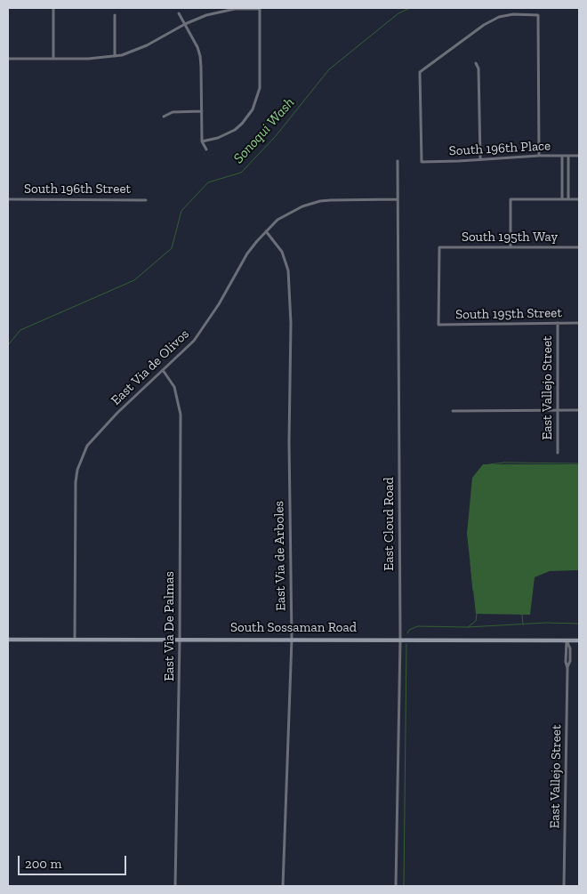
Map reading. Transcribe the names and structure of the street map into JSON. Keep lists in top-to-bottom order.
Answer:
{
  "streets": {
    "main road": ["South Sossaman Road"],
    "street": [
      "South 196th Place",
      "South 196th Street",
      "South 195th Way",
      "South 195th Street",
      "East Via de Olivos",
      "East Vallejo Street",
      "East Cloud Road",
      "East Via de Arboles",
      "East Via De Palmas"
    ]
  },
  "crossings": [
    ["South 195th Way", "South 195th Street"],
    ["South 195th Street", "East Vallejo Street"],
    ["East Via de Olivos", "East Cloud Road"],
    ["East Via de Olivos", "East Via de Arboles"],
    ["East Via de Olivos", "East Via De Palmas"],
    ["East Via de Olivos", "South Sossaman Road"],
    ["East Vallejo Street", "South Sossaman Road"],
    ["East Cloud Road", "South Sossaman Road"],
    ["East Via de Arboles", "South Sossaman Road"],
    ["East Via De Palmas", "South Sossaman Road"]
  ],
  "water": ["Sonoqui Wash"],
  "scale_bar": "200 m"
}
